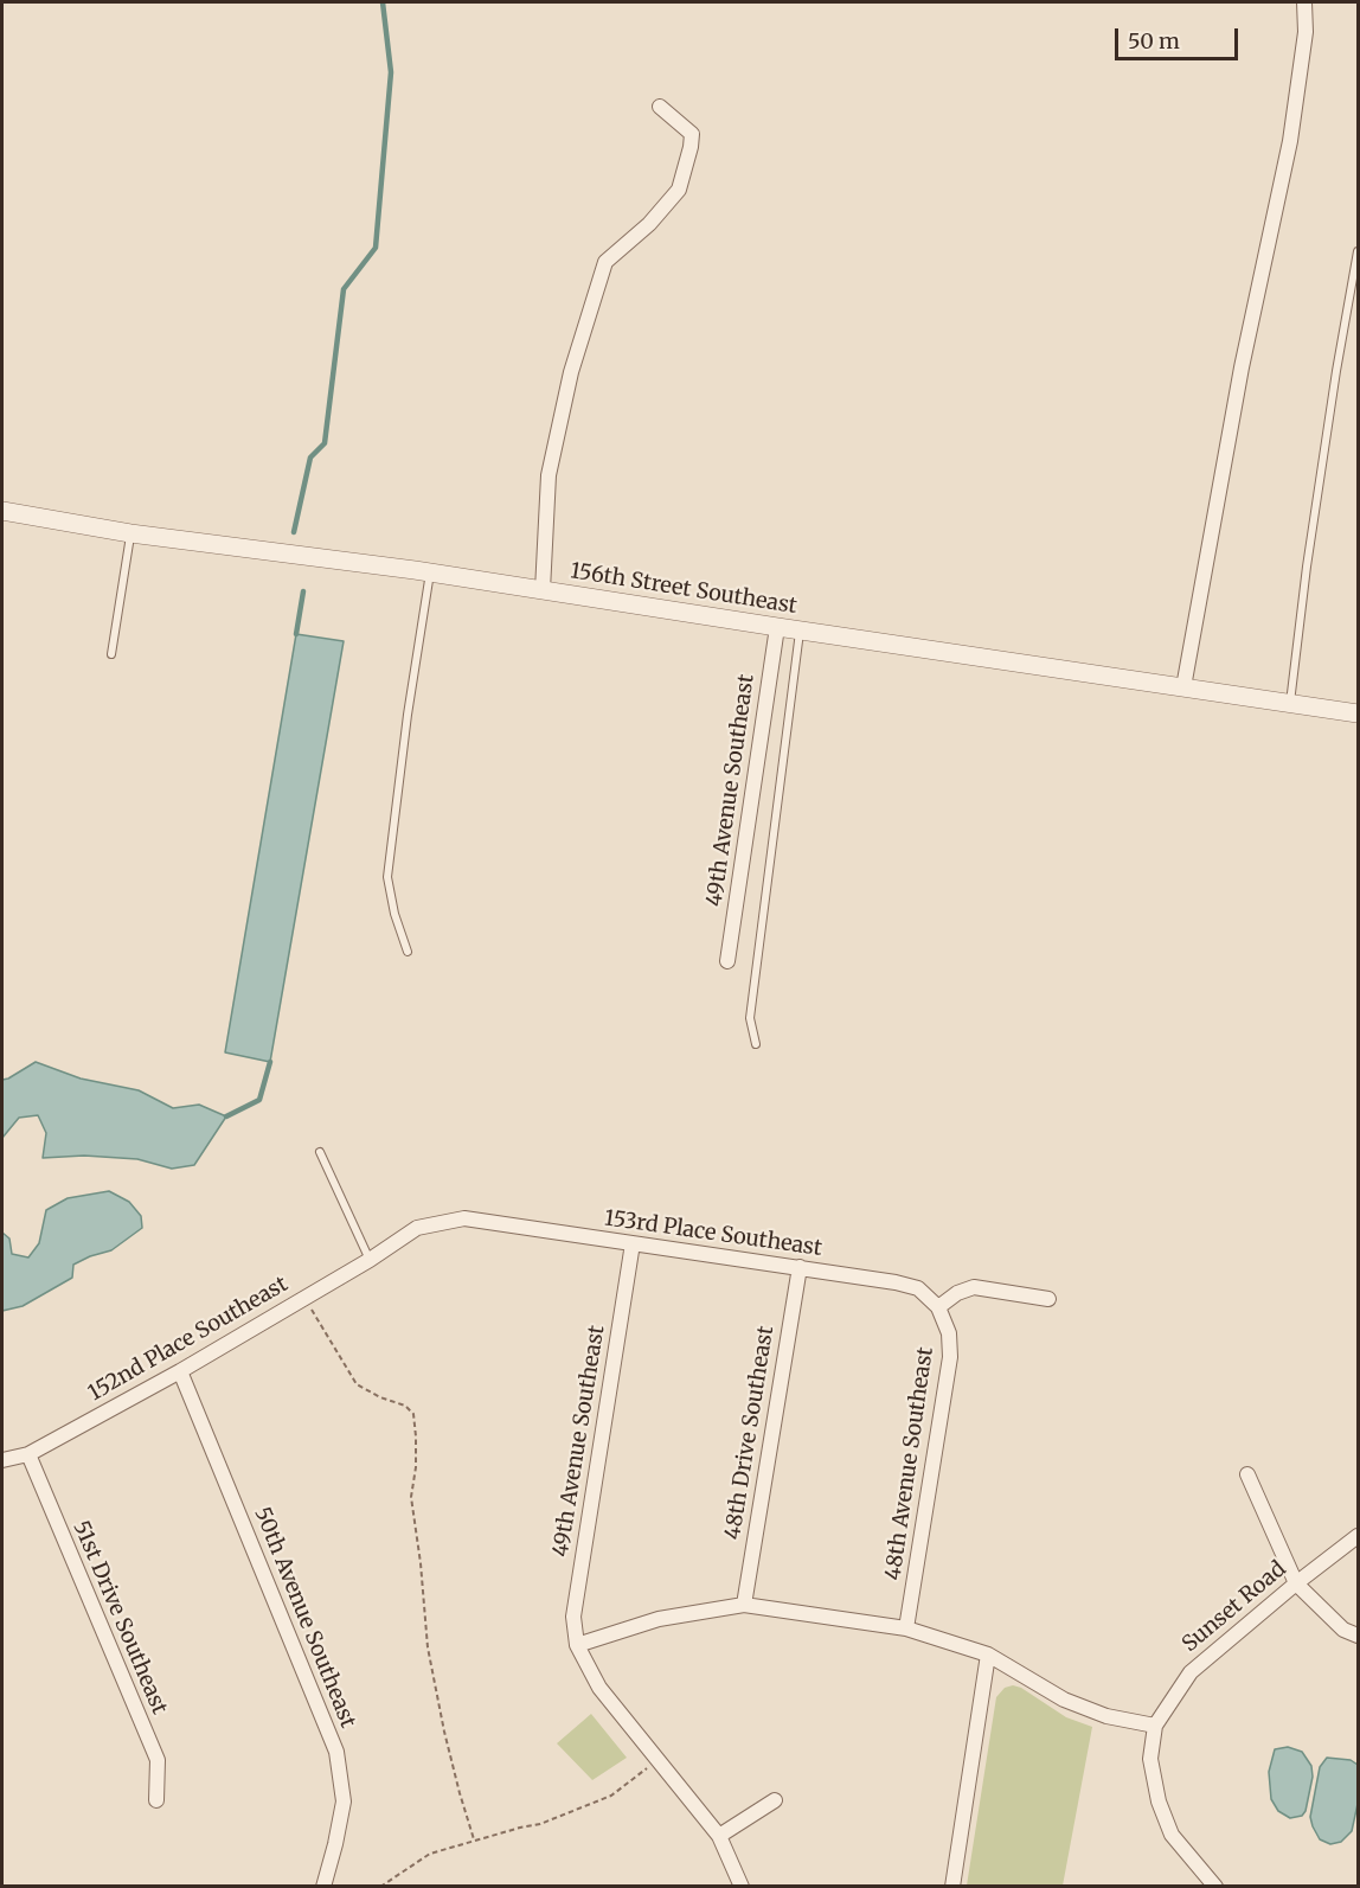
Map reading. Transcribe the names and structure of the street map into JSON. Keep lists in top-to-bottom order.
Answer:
{
  "streets": {
    "street": [
      "156th Street Southeast",
      "49th Avenue Southeast",
      "153rd Place Southeast",
      "152nd Place Southeast",
      "48th Drive Southeast",
      "48th Avenue Southeast",
      "Sunset Road",
      "51st Drive Southeast",
      "50th Avenue Southeast"
    ]
  },
  "crossings": [
    ["156th Street Southeast", "49th Avenue Southeast"],
    ["49th Avenue Southeast", "153rd Place Southeast"],
    ["153rd Place Southeast", "152nd Place Southeast"],
    ["153rd Place Southeast", "48th Drive Southeast"],
    ["153rd Place Southeast", "48th Avenue Southeast"],
    ["152nd Place Southeast", "51st Drive Southeast"],
    ["152nd Place Southeast", "50th Avenue Southeast"]
  ],
  "scale_bar": "50 m"
}
